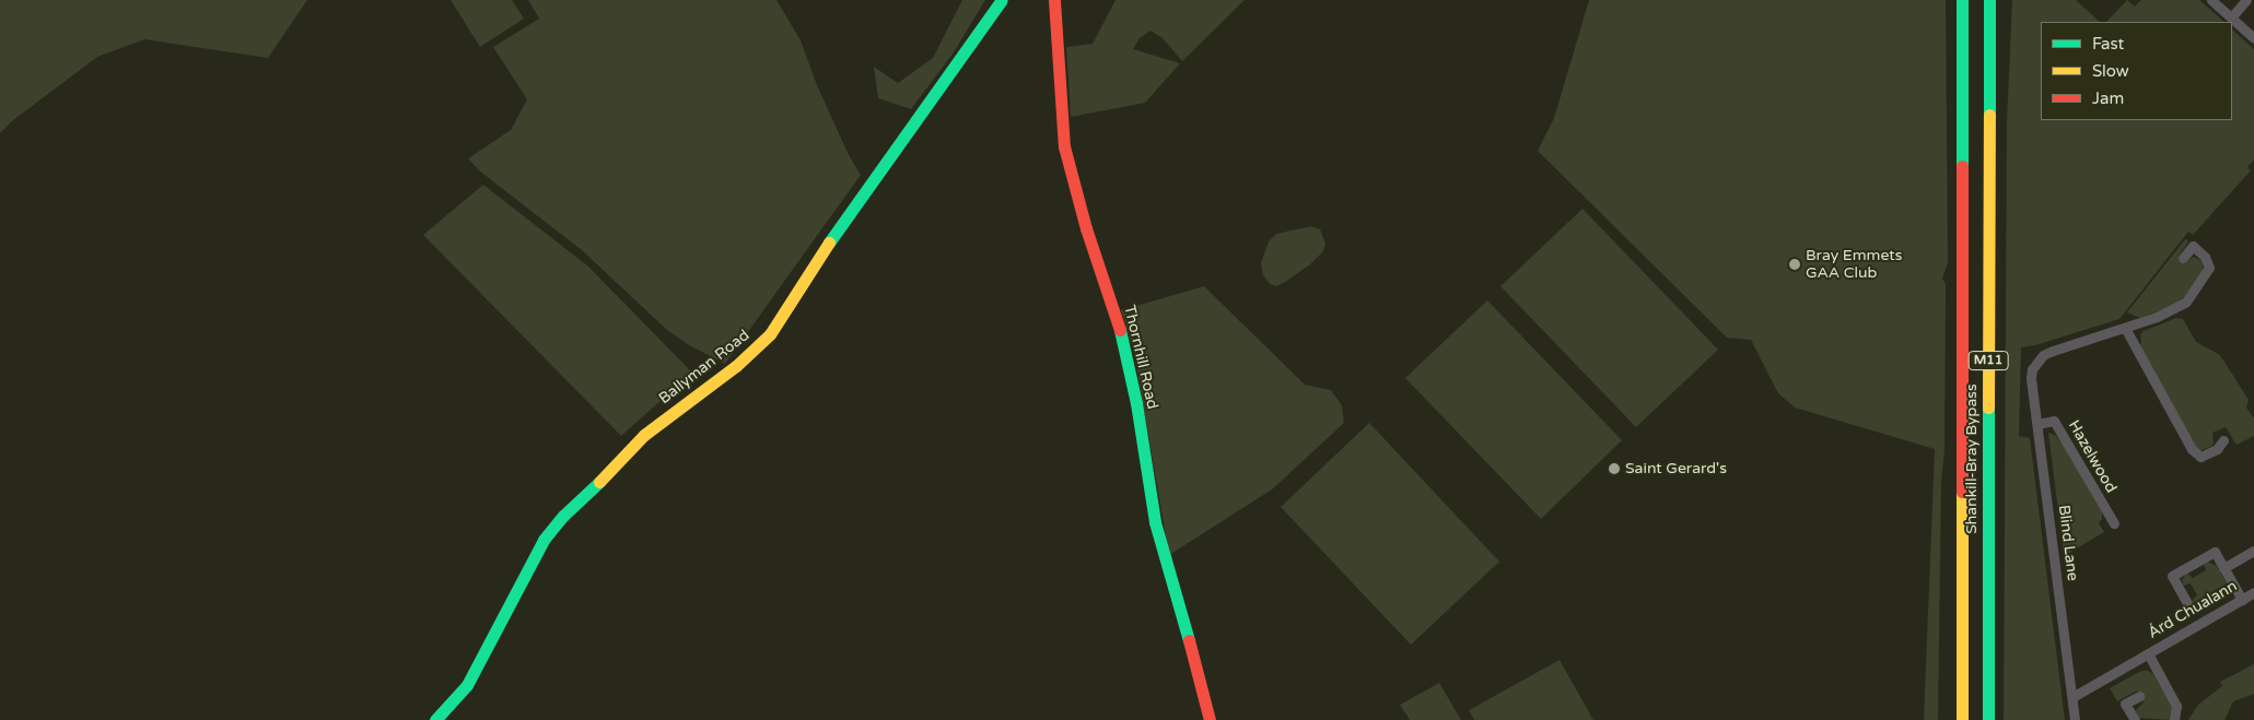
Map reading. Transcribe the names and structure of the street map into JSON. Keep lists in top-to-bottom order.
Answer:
{
  "streets": {
    "main road": [
      "Thornhill Road",
      "M11",
      "Ballyman Road",
      "Shankill-Bray Bypass"
    ],
    "street": ["Hazelwood", "Blind Lane", "Árd Chualann"]
  },
  "crossings": [
    ["Hazelwood", "Blind Lane"],
    ["Blind Lane", "Árd Chualann"]
  ],
  "places": ["Bray Emmets GAA Club", "Saint Gerard's"],
  "legend": ["Fast", "Slow", "Jam"]
}
